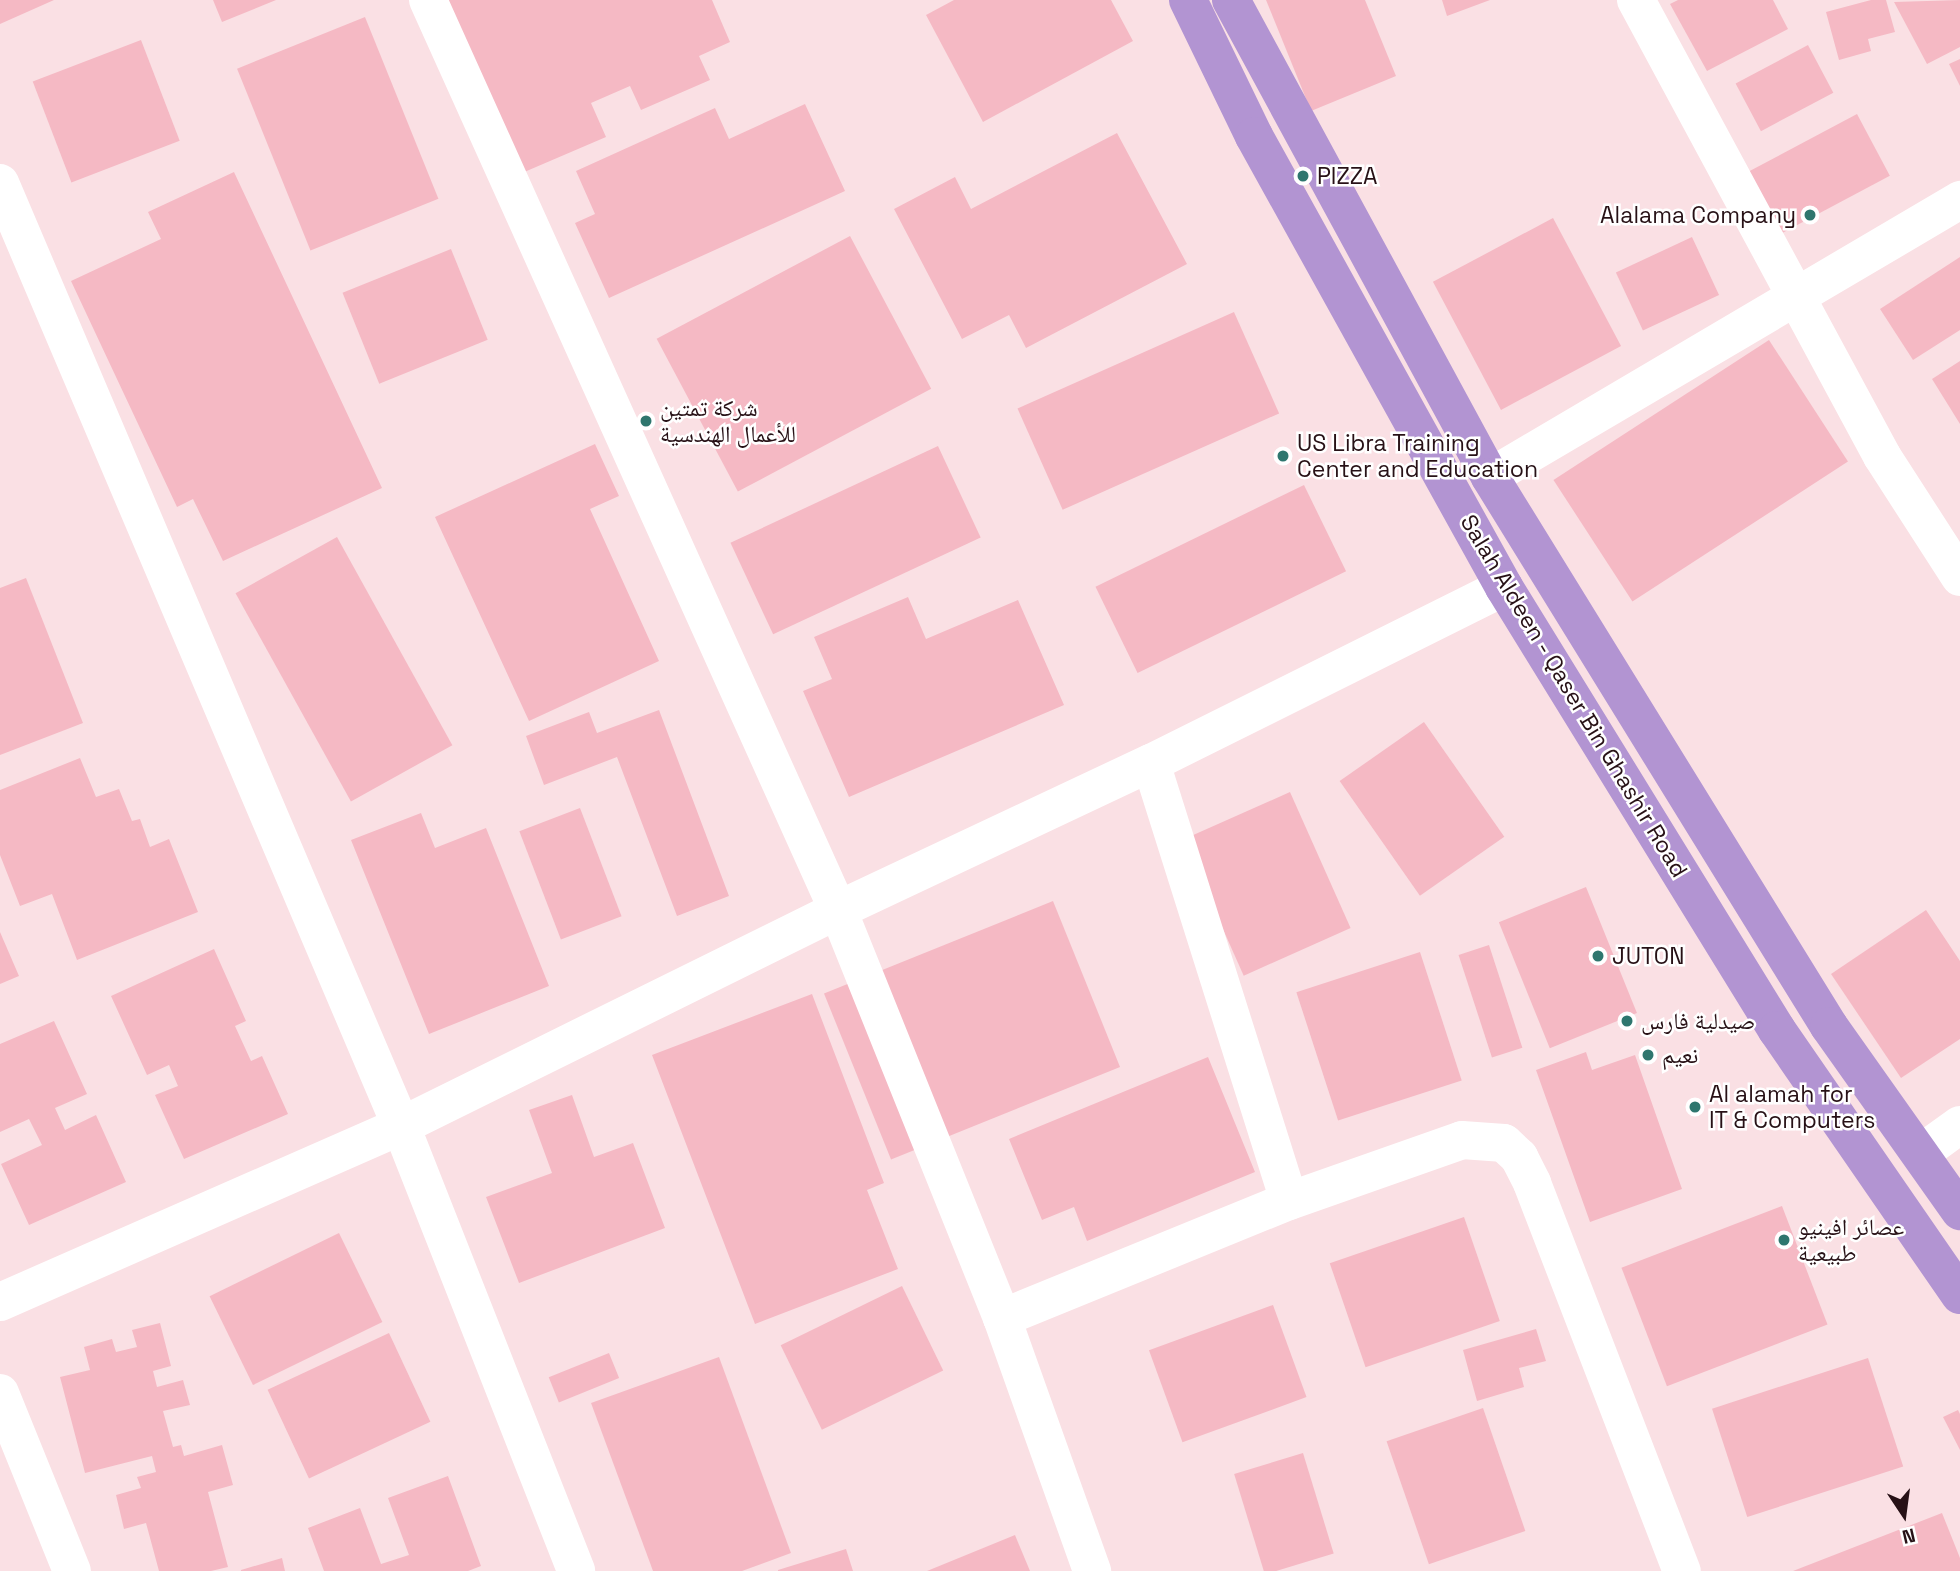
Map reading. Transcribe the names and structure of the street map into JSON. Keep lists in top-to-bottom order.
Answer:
{
  "streets": {
    "highway": ["Salah Aldeen - Qaser Bin Ghashir Road"]
  },
  "places": [
    "PIZZA",
    "Alalama Company",
    "شركة تمتين للأعمال الهندسية",
    "US Libra Training Center and Education",
    "JUTON",
    "صيدلية فارس",
    "نعيم",
    "Al alamah for IT & Computers",
    "عصائر افينيو طبيعية"
  ],
  "north": "bottom"
}
